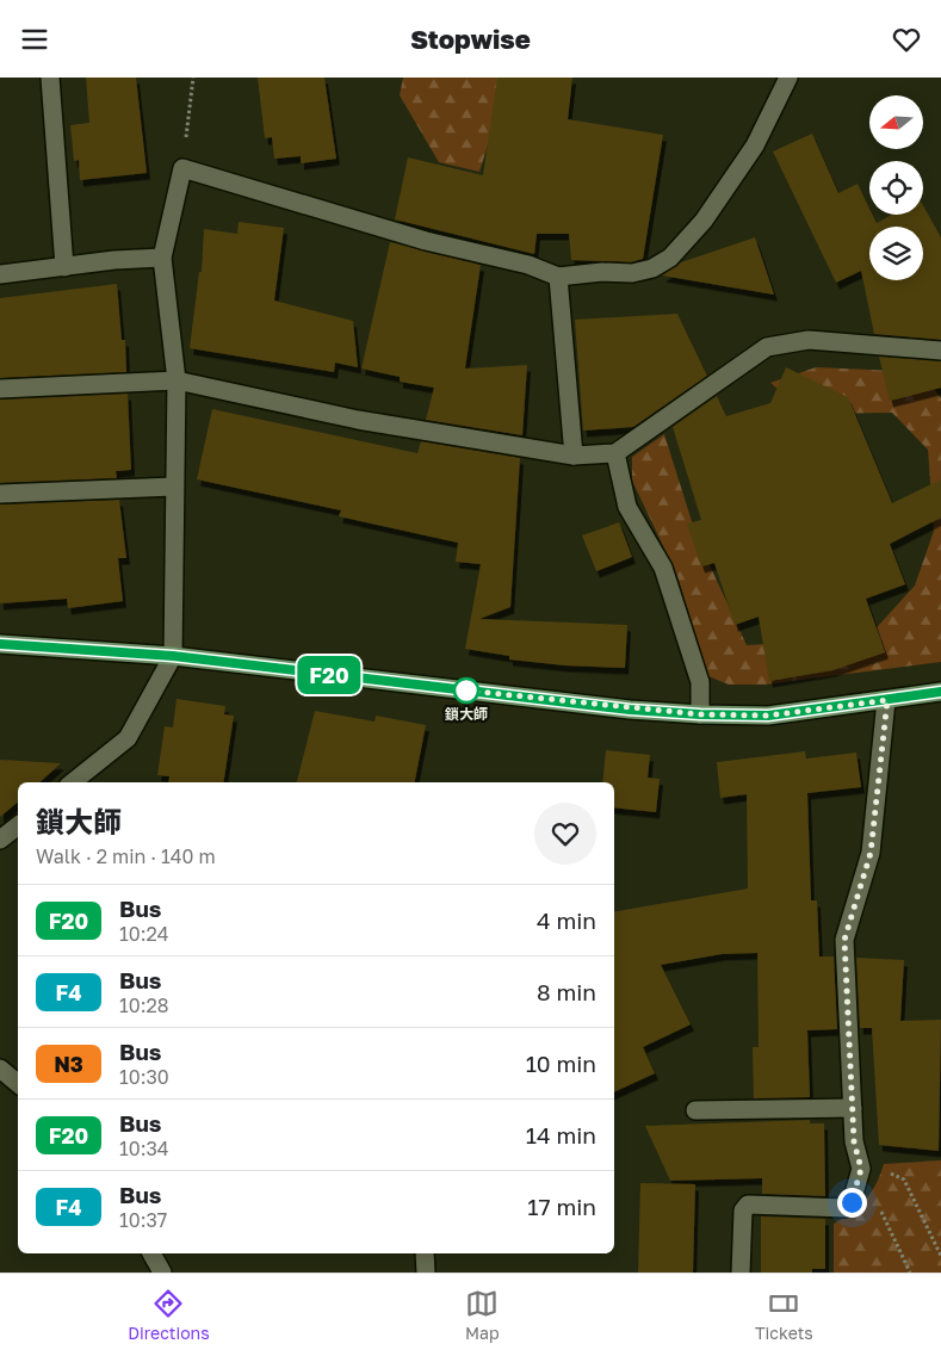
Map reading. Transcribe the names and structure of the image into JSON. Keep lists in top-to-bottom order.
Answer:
{
  "places": ["鎖大師"],
  "lines": ["bus line F20"],
  "north": "left",
  "page": {
    "header": "Stopwise",
    "on_map": "F20",
    "heading": ["鎖大師", "Walk · 2 min · 140 m"],
    "list": [
      {
        "mark": "F20",
        "name": "Bus",
        "note": "10:24",
        "value": "4 min"
      },
      {
        "mark": "F4",
        "name": "Bus",
        "note": "10:28",
        "value": "8 min"
      },
      {
        "mark": "N3",
        "name": "Bus",
        "note": "10:30",
        "value": "10 min"
      },
      {
        "mark": "F20",
        "name": "Bus",
        "note": "10:34",
        "value": "14 min"
      },
      {
        "mark": "F4",
        "name": "Bus",
        "note": "10:37",
        "value": "17 min"
      }
    ],
    "tabs": ["Directions", "Map", "Tickets"]
  }
}
